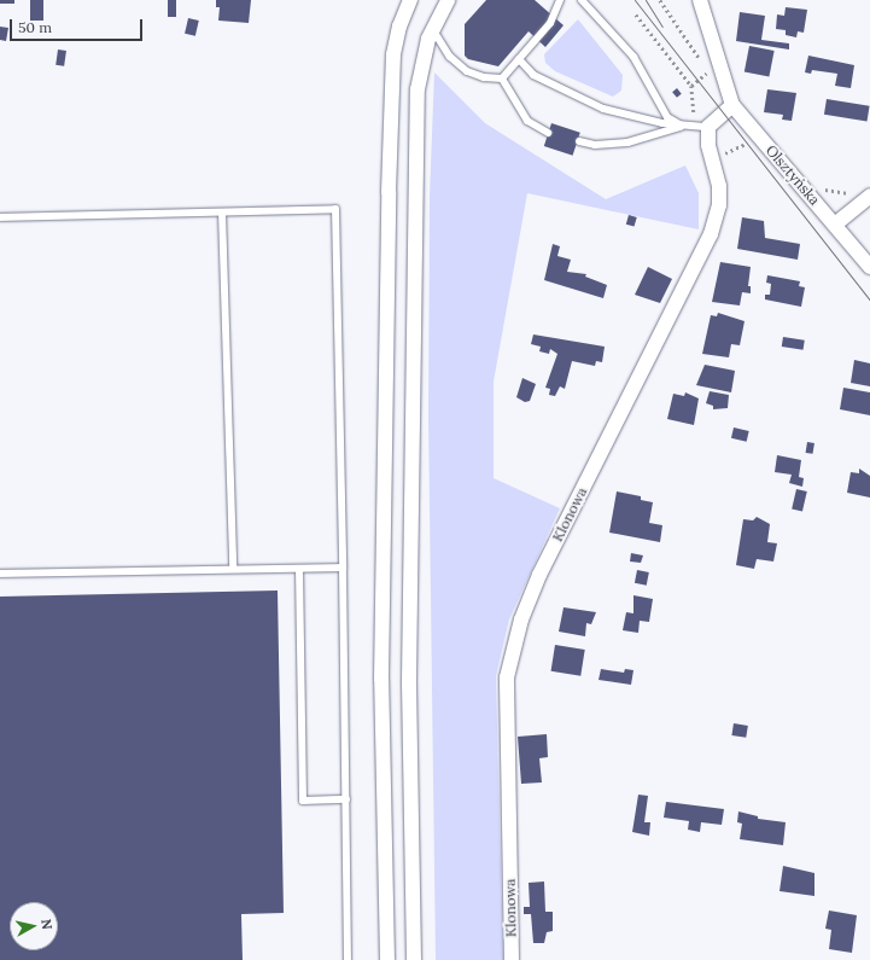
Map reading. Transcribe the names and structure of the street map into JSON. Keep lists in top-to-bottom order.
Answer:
{
  "streets": {
    "street": ["Olsztyńska", "Klonowa"]
  },
  "scale_bar": "50 m",
  "north": "right"
}
